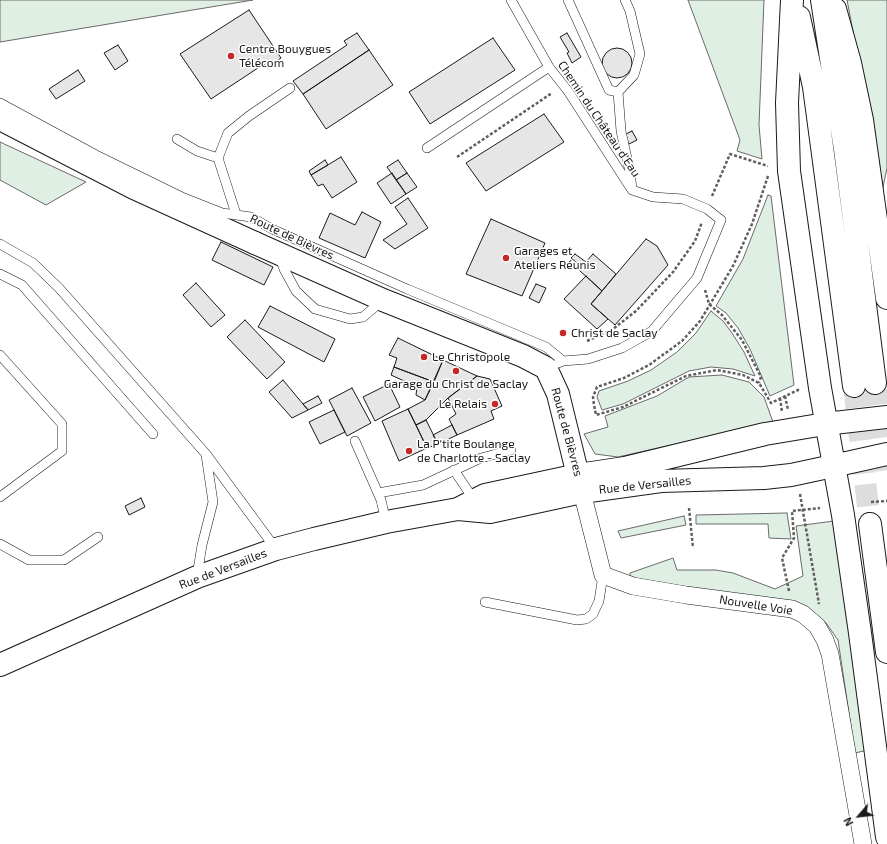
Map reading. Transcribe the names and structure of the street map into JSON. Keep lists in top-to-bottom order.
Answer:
{
  "streets": {
    "main road": ["Route de Bièvres", "Rue de Versailles"],
    "street": ["Nouvelle Voie"],
    "lane": ["Chemin du Château d'Eau"]
  },
  "crossings": [
    ["Route de Bièvres", "Rue de Versailles"]
  ],
  "places": [
    "Centre Bouygues Télécom",
    "Garages et Ateliers Réunis",
    "Christ de Saclay",
    "Le Christopole",
    "Garage du Christ de Saclay",
    "Le Relais",
    "La P'tite Boulange de Charlotte - Saclay"
  ],
  "north": "bottom left"
}
